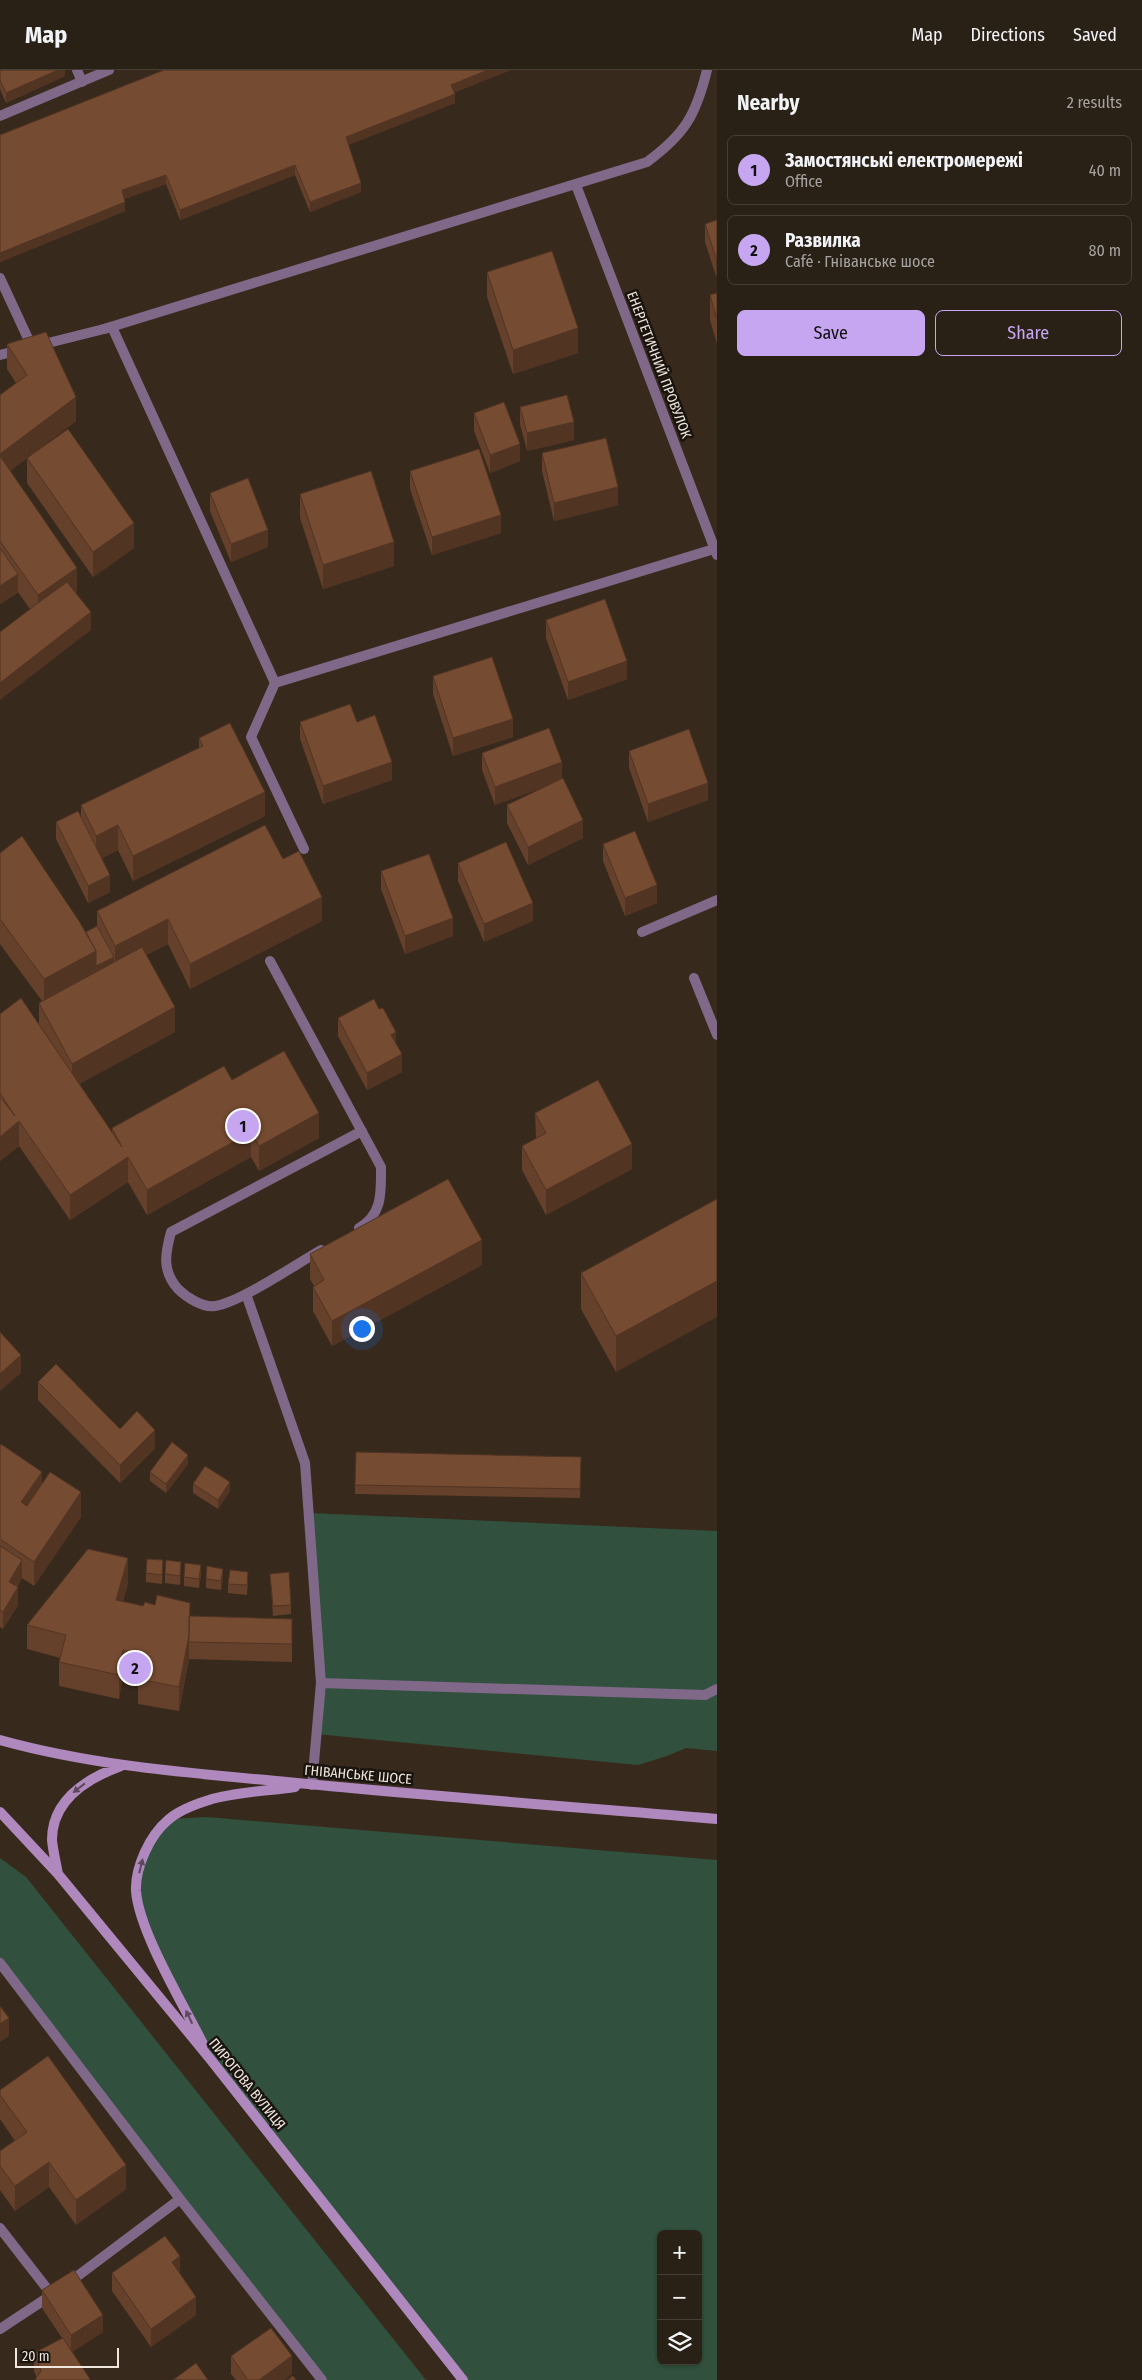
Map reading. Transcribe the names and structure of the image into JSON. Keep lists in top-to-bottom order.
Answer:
{
  "streets": {
    "main road": ["ГНІВАНСЬКЕ ШОСЕ", "ПИРОГОВА ВУЛИЦЯ"],
    "street": ["ЕНЕРГЕТИЧНИЙ ПРОВУЛОК"]
  },
  "scale_bar": "20 m",
  "page": {
    "header": "Map",
    "nav": ["Map", "Directions", "Saved"],
    "heading": ["Nearby", "2 results"],
    "list": [
      {
        "mark": "1",
        "name": "Замостянські електромережі",
        "note": "Office",
        "value": "40 m"
      },
      {
        "mark": "2",
        "name": "Развилка",
        "note": "Café · Гніванське шосе",
        "value": "80 m"
      }
    ],
    "buttons": ["Save", "Share"],
    "pins": ["1", "2"],
    "map_buttons": ["+", "−"],
    "scale": "20 m"
  }
}
